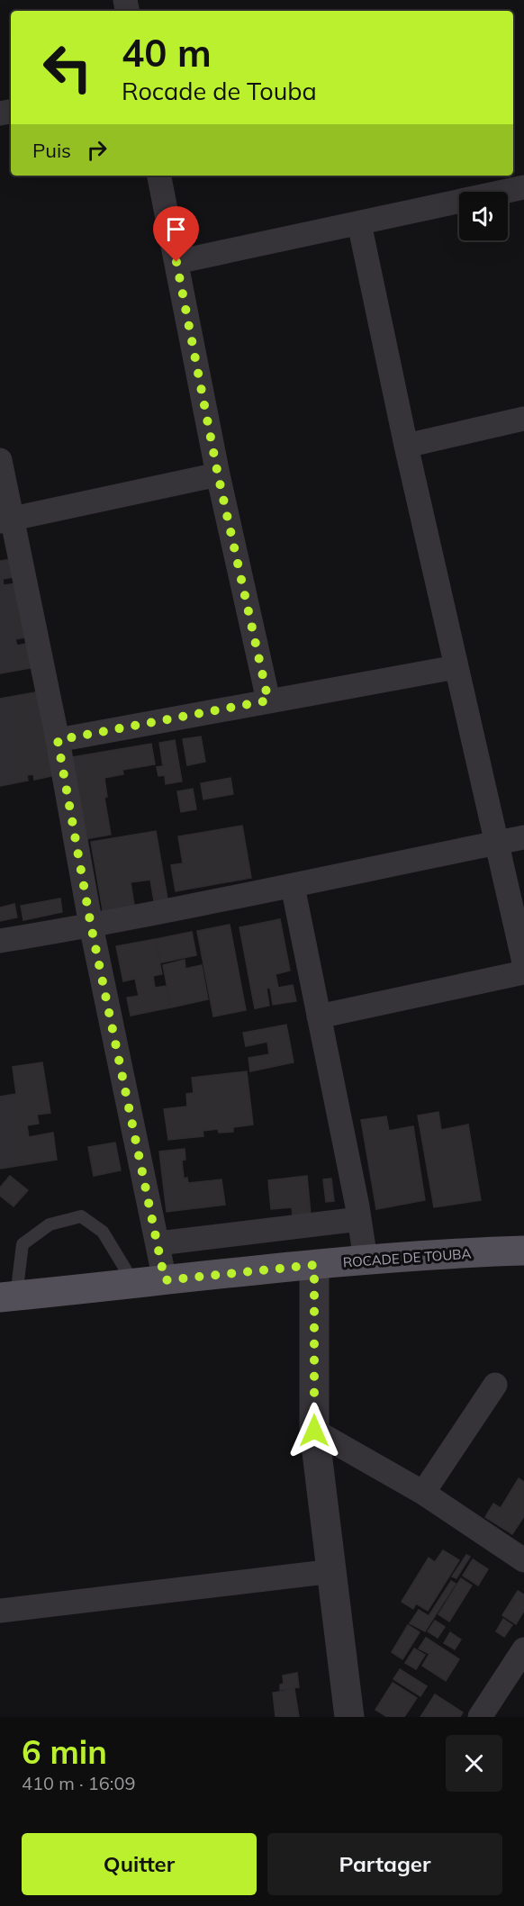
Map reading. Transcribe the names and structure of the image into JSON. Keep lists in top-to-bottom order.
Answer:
{
  "streets": {
    "main road": ["ROCADE DE TOUBA"]
  },
  "page": {
    "turn": ["40 m", "Rocade de Touba"],
    "then": "Puis",
    "heading": ["6 min", "410 m · 16:09"],
    "buttons": ["Quitter", "Partager"]
  }
}
